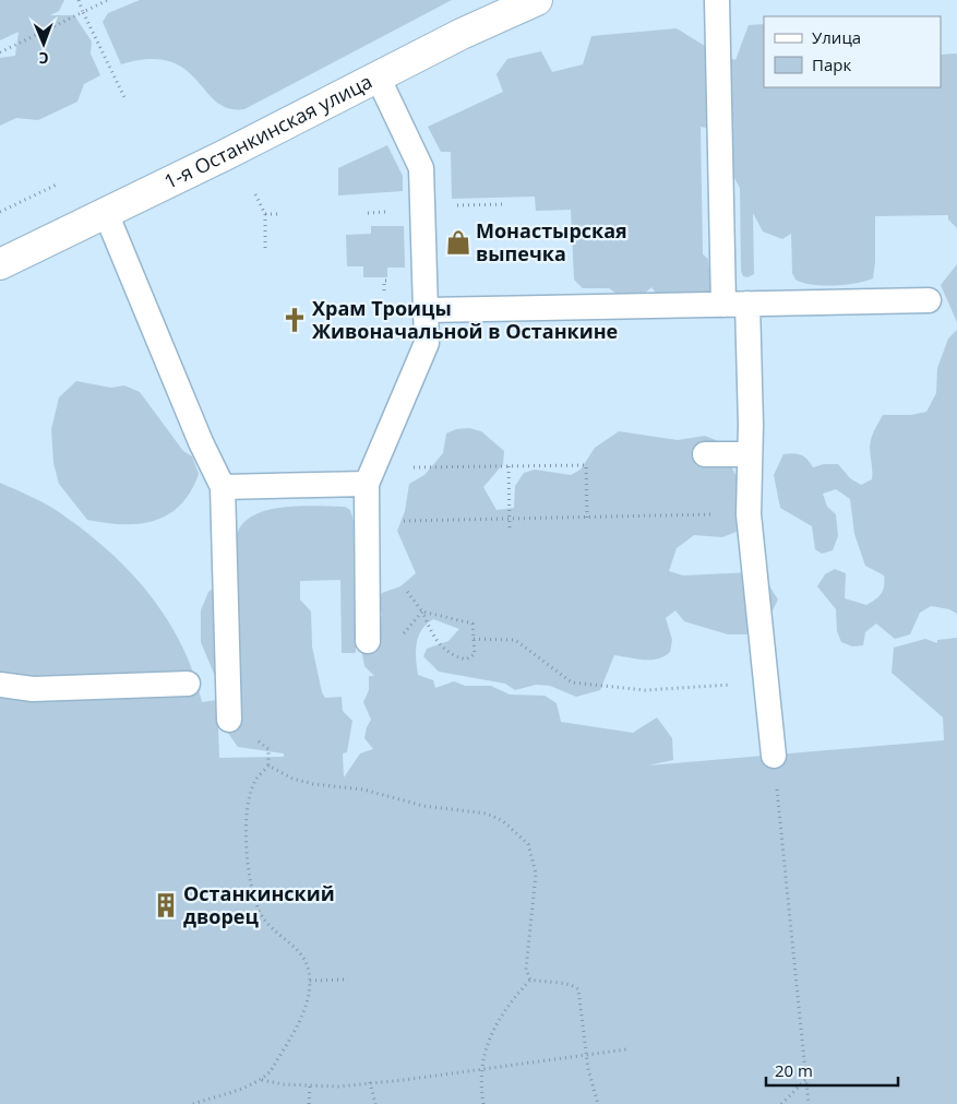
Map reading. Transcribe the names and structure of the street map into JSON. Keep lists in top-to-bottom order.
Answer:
{
  "streets": {
    "street": ["1-я Останкинская улица"]
  },
  "places": {
    "shop": ["Монастырская выпечка"],
    "church": ["Храм Троицы Живоначальной в Останкине"],
    "building": ["Останкинский дворец"]
  },
  "legend": ["Улица", "Парк"],
  "scale_bar": "20 m",
  "north": "bottom"
}
